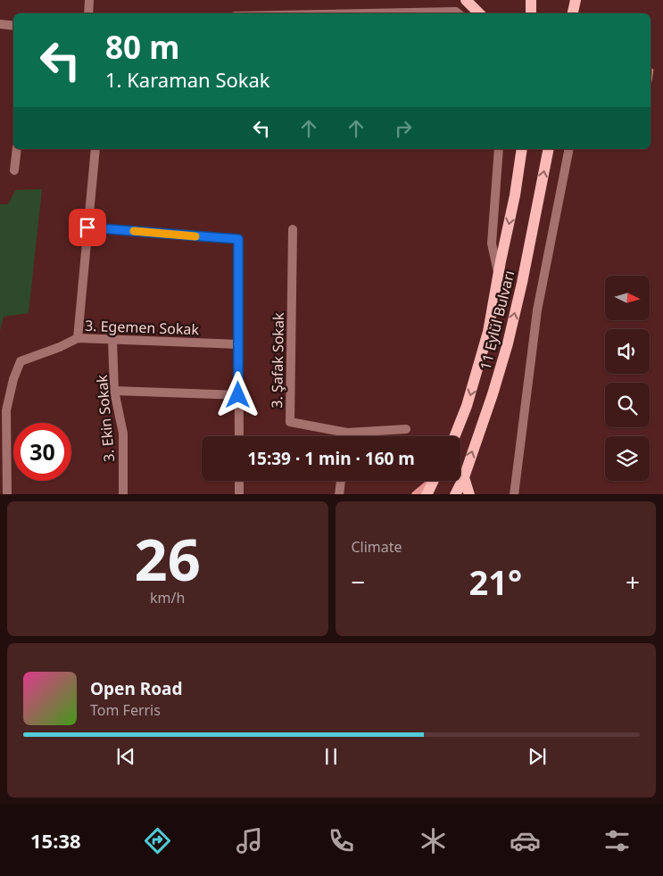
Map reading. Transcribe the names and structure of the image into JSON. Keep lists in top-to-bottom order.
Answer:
{
  "streets": {
    "main road": ["11 Eylül Bulvarı"],
    "street": ["3. Egemen Sokak", "3. Şafak Sokak", "3. Ekin Sokak"]
  },
  "crossings": [
    ["3. Egemen Sokak", "3. Ekin Sokak"]
  ],
  "north": "right",
  "page": {
    "turn": ["80 m", "1. Karaman Sokak"],
    "limit": "30",
    "trip": "15:39 · 1 min · 160 m",
    "tile": [
      ["26", "km/h"],
      "Climate"
    ],
    "heat": ["−", "21°", "+"],
    "song": ["Open Road", "Tom Ferris"],
    "tabs": "15:38"
  }
}
